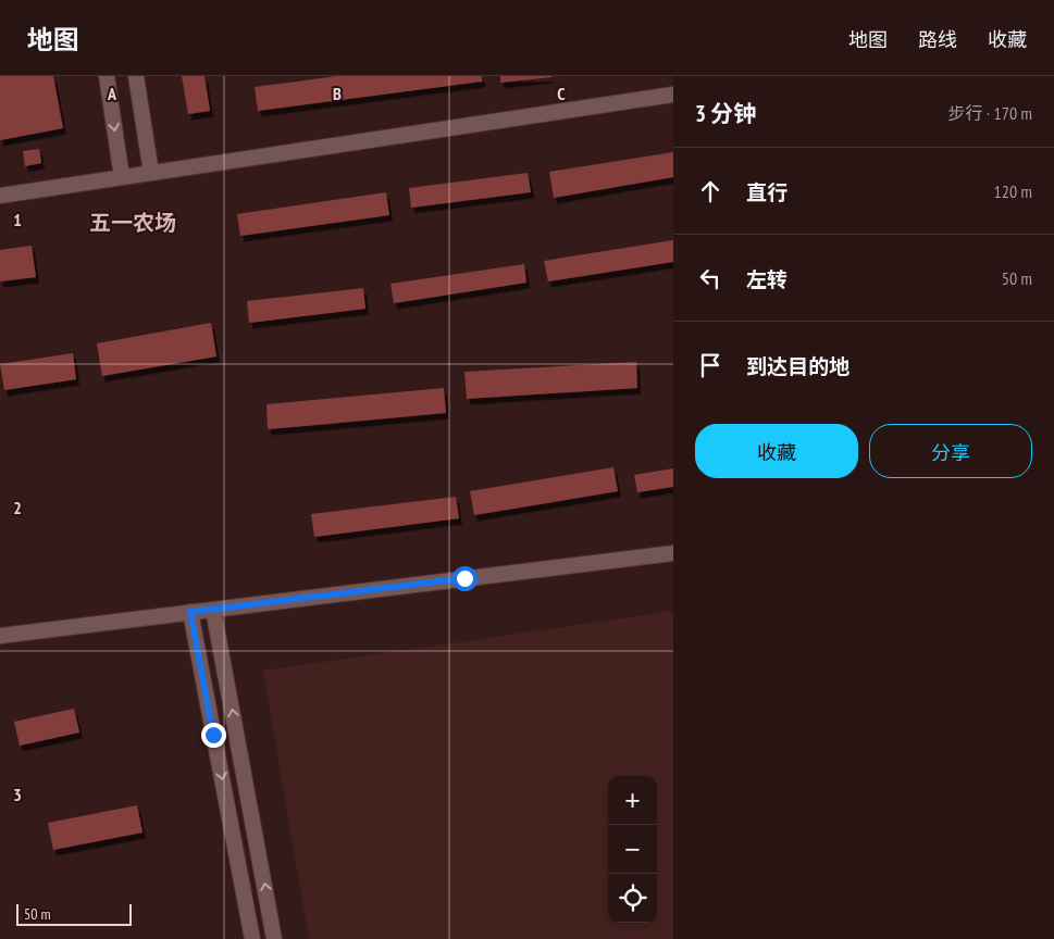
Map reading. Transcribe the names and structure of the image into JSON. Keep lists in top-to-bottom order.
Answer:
{
  "districts": ["五一农场"],
  "scale_bar": "50 m",
  "page": {
    "header": "地图",
    "nav": ["地图", "路线", "收藏"],
    "heading": ["3 分钟", "步行 · 170 m"],
    "list": [
      ["直行", "120 m"],
      ["左转", "50 m"],
      "到达目的地"
    ],
    "buttons": ["收藏", "分享"],
    "map_buttons": ["+", "−"],
    "scale": "50 m"
  },
  "grid": {
    "columns": ["A", "B", "C"],
    "rows": ["1", "2", "3"]
  }
}
